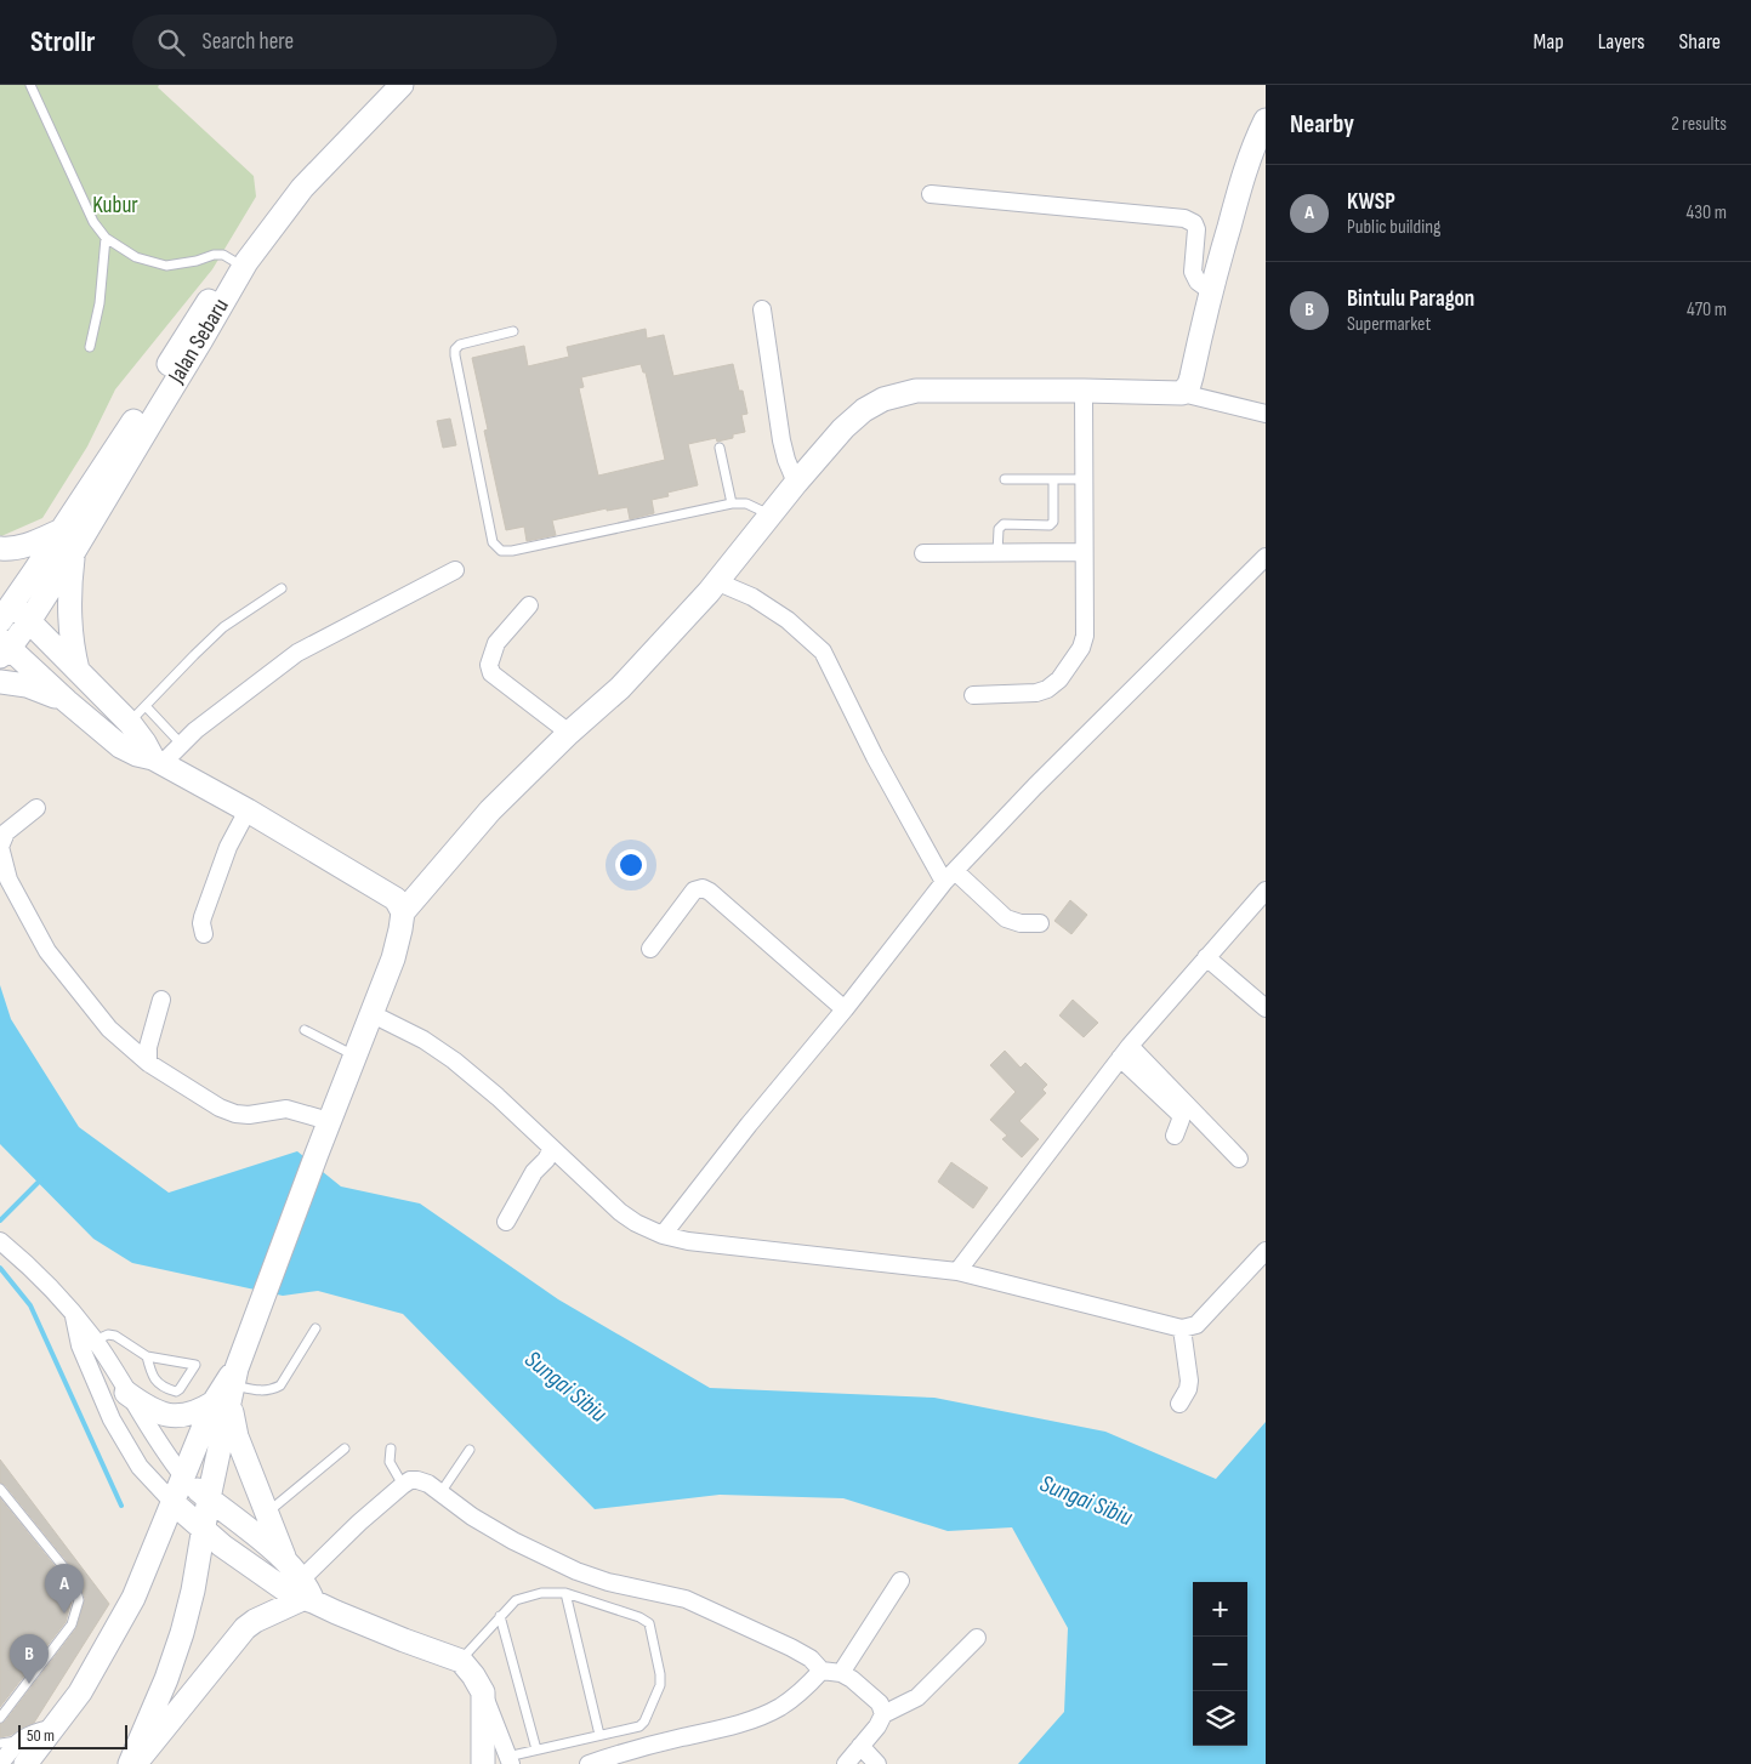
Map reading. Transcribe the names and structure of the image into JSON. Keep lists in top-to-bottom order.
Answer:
{
  "streets": {
    "street": ["Jalan Sebaru"]
  },
  "water": ["Sungai Sibiu"],
  "parks": ["Kubur"],
  "scale_bar": "50 m",
  "page": {
    "header": "Strollr",
    "search": "Search here",
    "nav": ["Map", "Layers", "Share"],
    "heading": ["Nearby", "2 results"],
    "list": [
      {
        "mark": "A",
        "name": "KWSP",
        "note": "Public building",
        "value": "430 m"
      },
      {
        "mark": "B",
        "name": "Bintulu Paragon",
        "note": "Supermarket",
        "value": "470 m"
      }
    ],
    "pins": ["A", "B"],
    "map_buttons": ["+", "−"],
    "scale": "50 m"
  }
}
